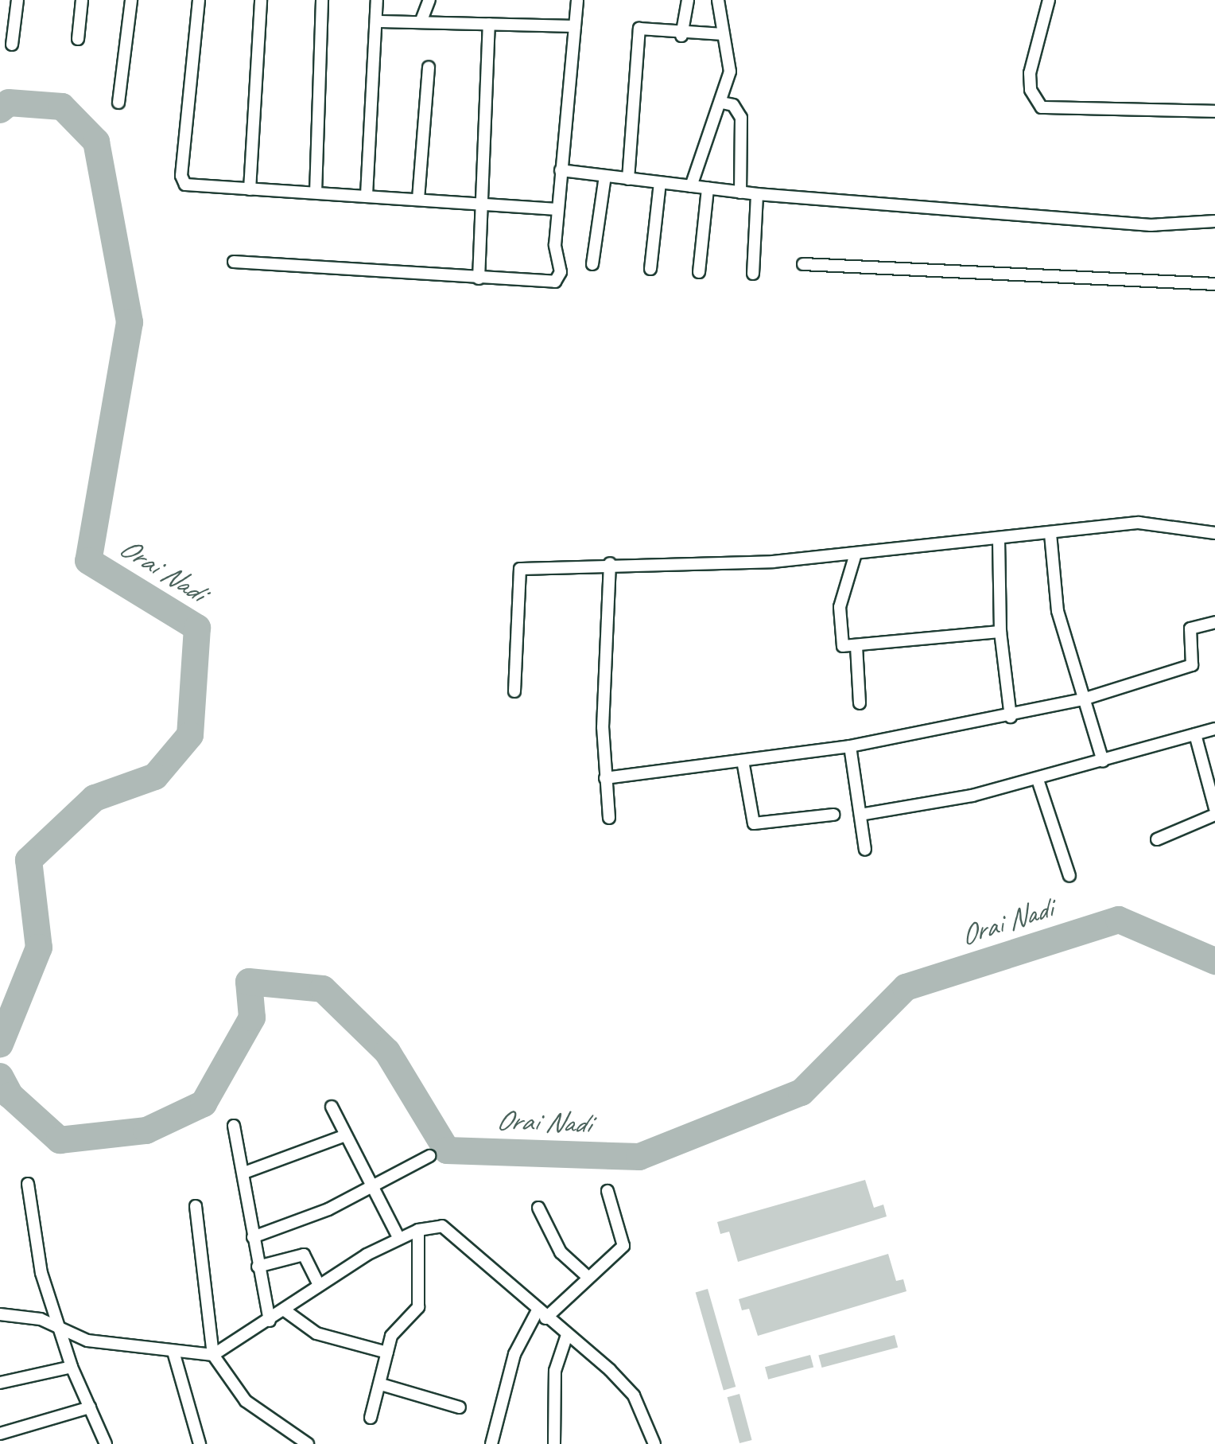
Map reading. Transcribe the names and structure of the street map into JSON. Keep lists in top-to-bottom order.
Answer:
{
  "water": ["Orai Nadi"]
}
